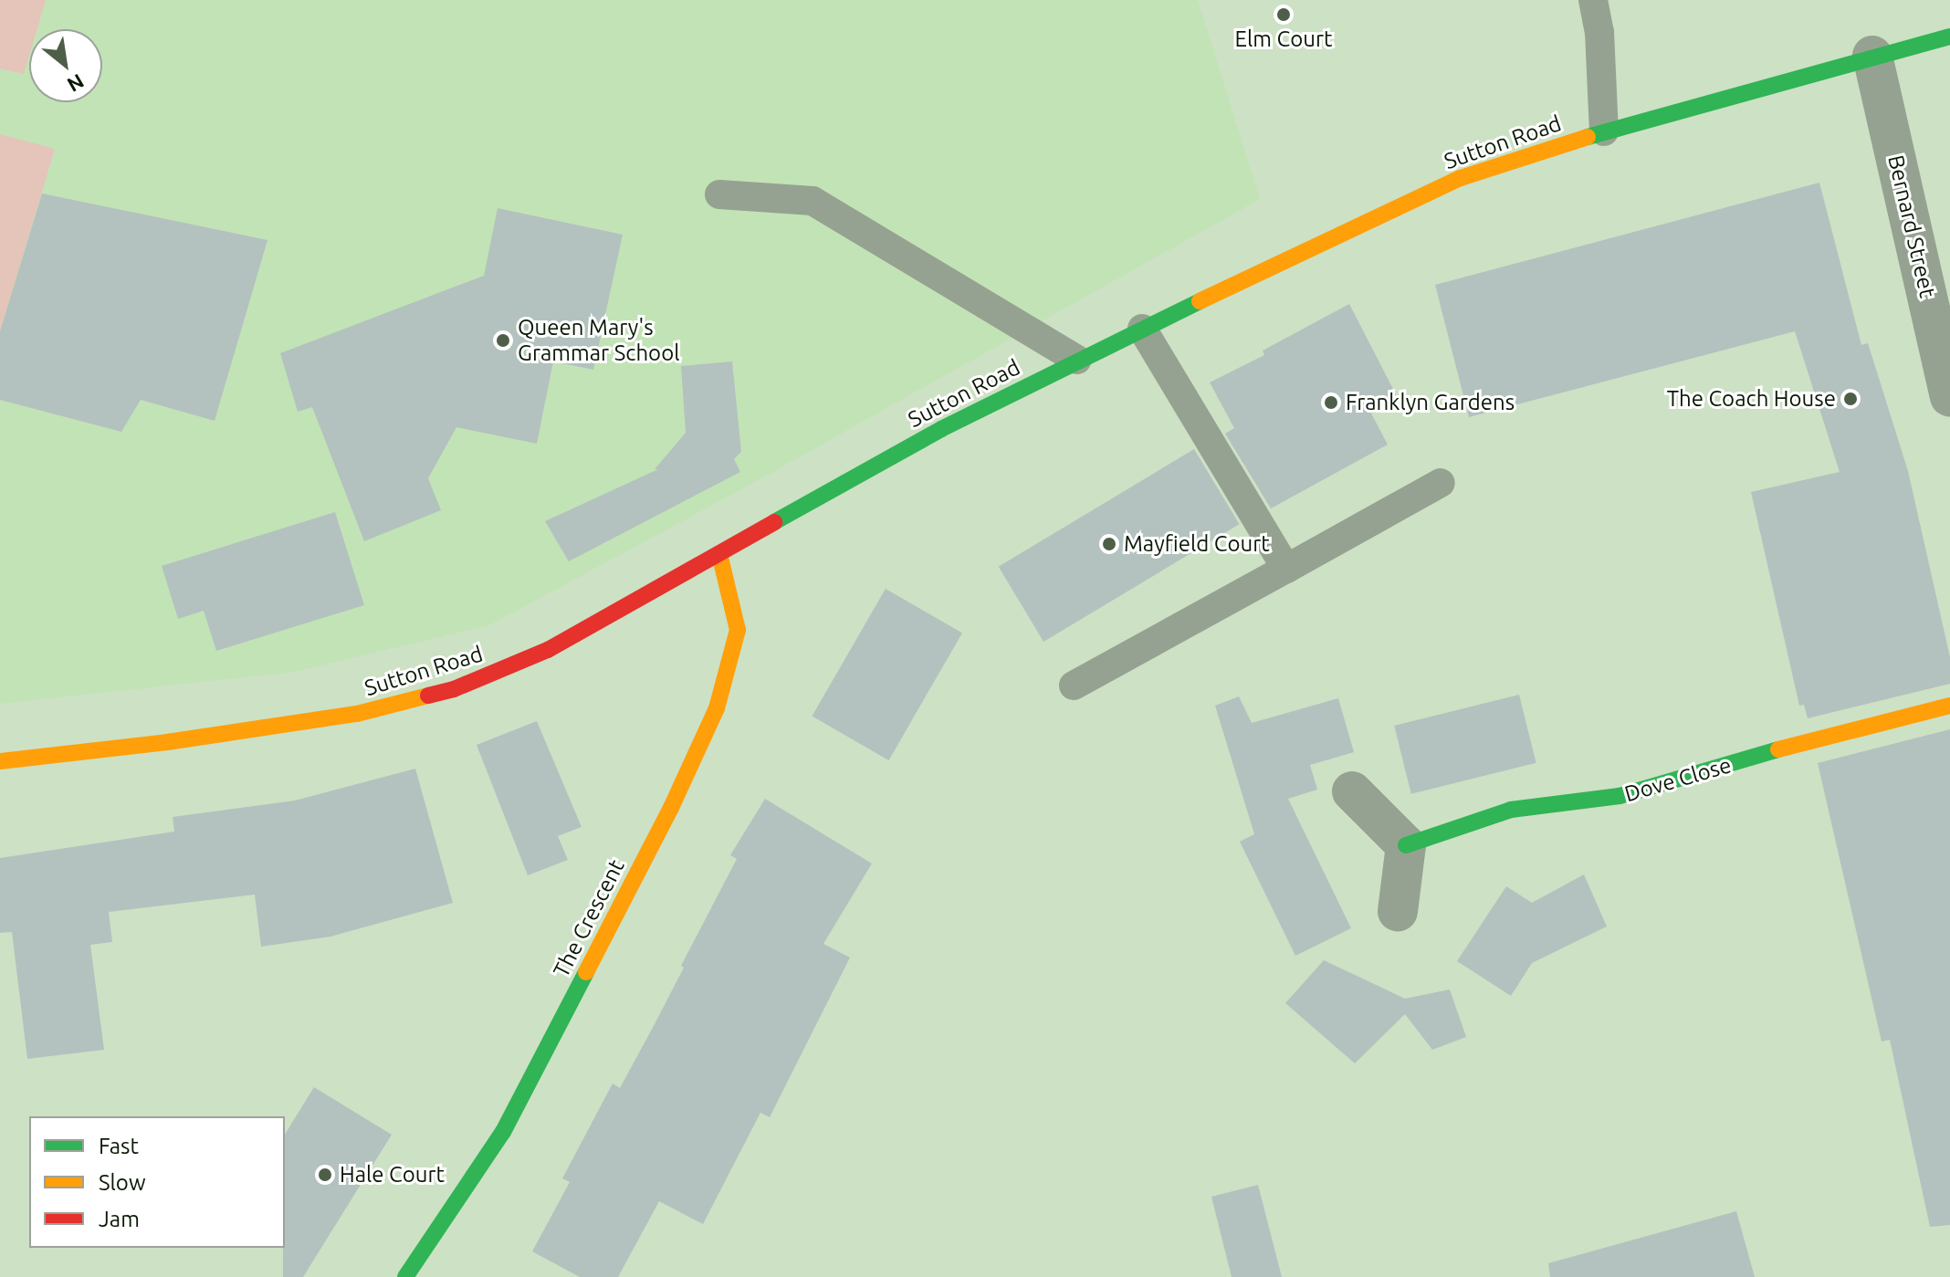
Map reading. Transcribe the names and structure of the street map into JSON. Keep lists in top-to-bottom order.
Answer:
{
  "streets": {
    "street": [
      "Sutton Road",
      "Bernard Street",
      "Dove Close",
      "The Crescent"
    ]
  },
  "crossings": [
    ["Sutton Road", "Bernard Street"],
    ["Sutton Road", "The Crescent"]
  ],
  "places": [
    "Elm Court",
    "Queen Mary's Grammar School",
    "The Coach House",
    "Franklyn Gardens",
    "Mayfield Court",
    "Hale Court"
  ],
  "legend": ["Fast", "Slow", "Jam"],
  "north": "bottom right"
}
